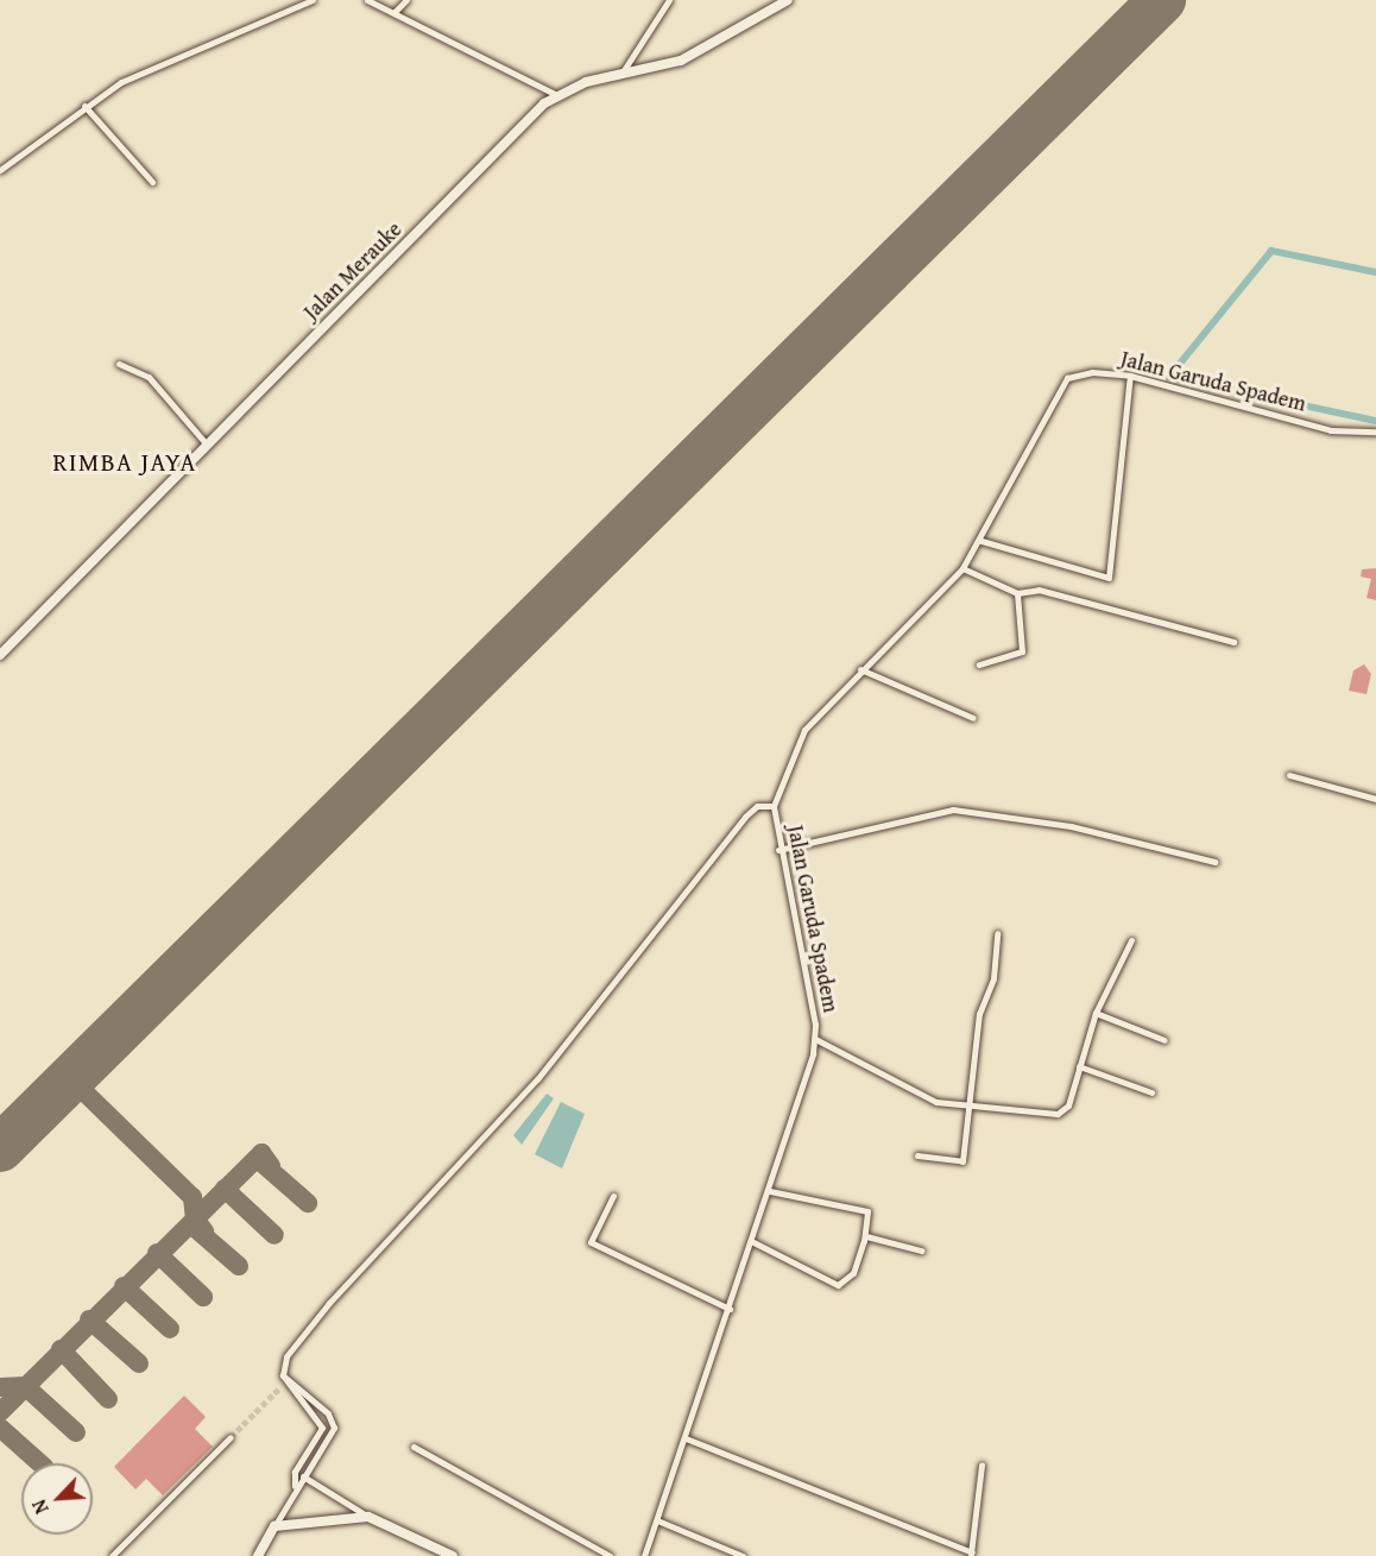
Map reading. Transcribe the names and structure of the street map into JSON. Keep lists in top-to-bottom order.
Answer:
{
  "streets": {
    "street": ["Jalan Merauke", "Jalan Garuda Spadem"]
  },
  "districts": ["RIMBA JAYA"],
  "north": "bottom left"
}
